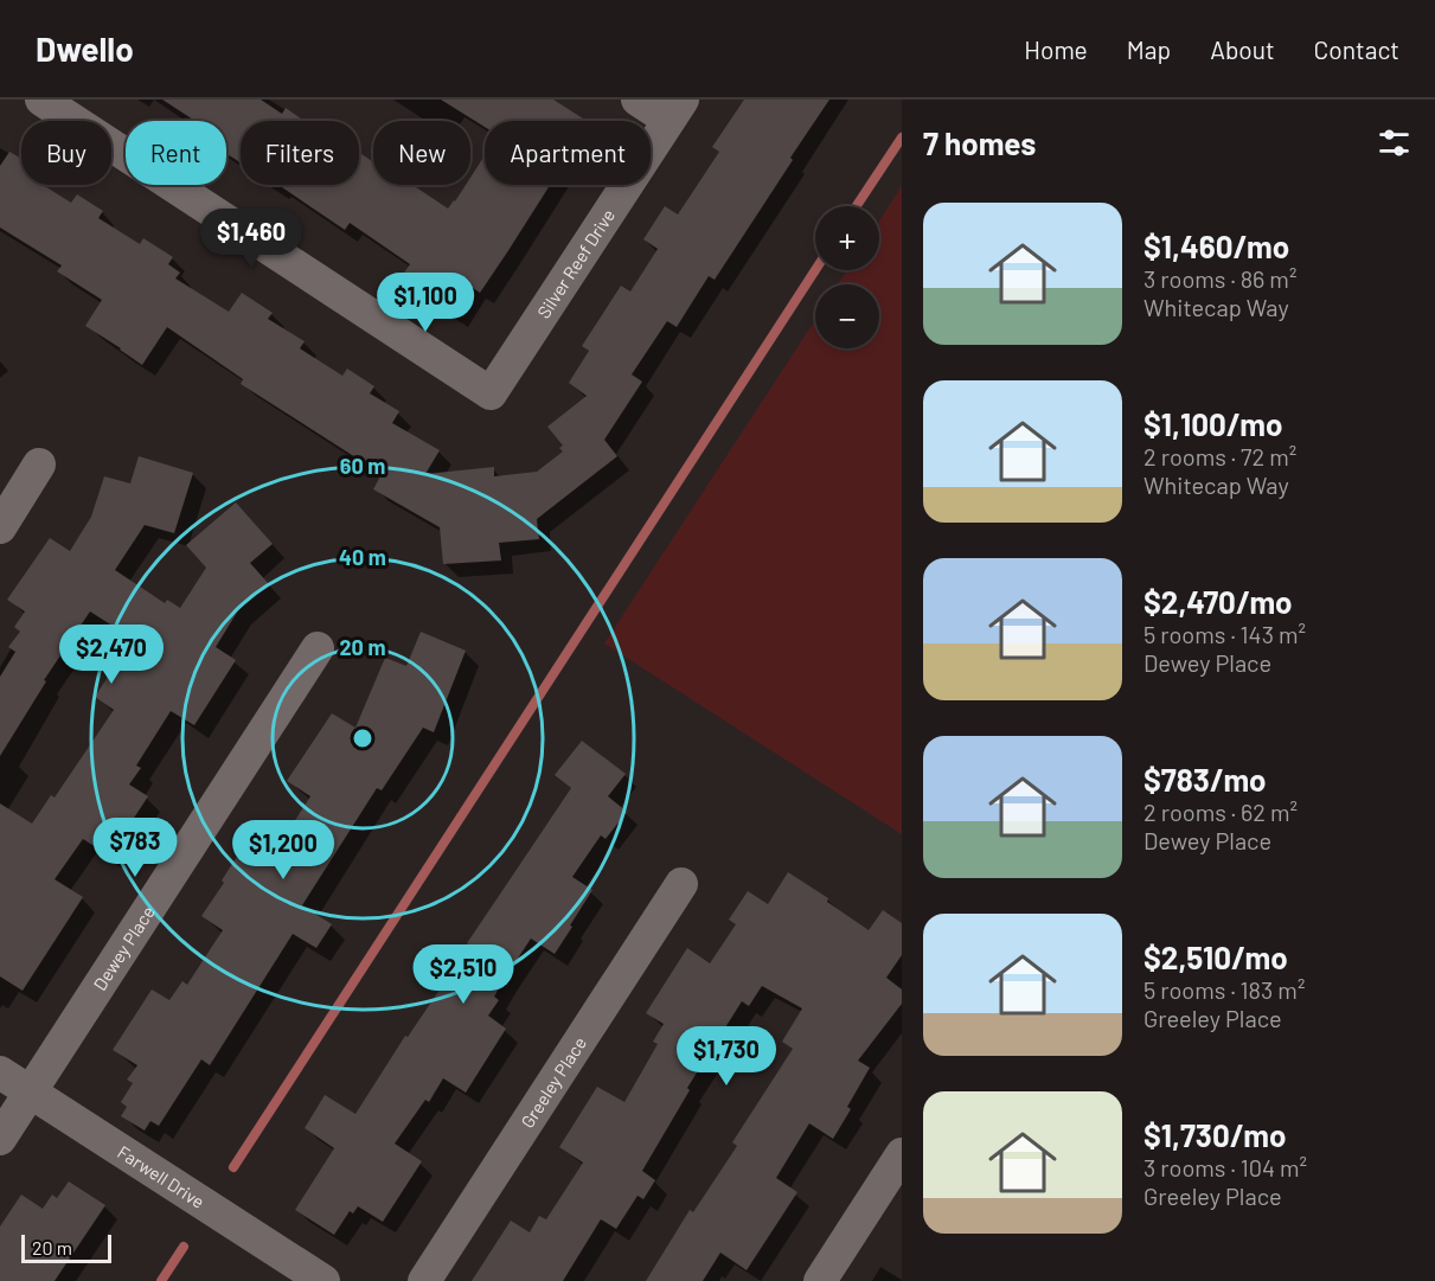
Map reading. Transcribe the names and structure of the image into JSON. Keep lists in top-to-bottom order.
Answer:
{
  "streets": {
    "street": [
      "Silver Reef Drive",
      "Dewey Place",
      "Greeley Place",
      "Farwell Drive"
    ]
  },
  "crossings": [
    ["Dewey Place", "Farwell Drive"]
  ],
  "scale_bar": "20 m",
  "page": {
    "header": "Dwello",
    "nav": [
      "Home",
      "Map",
      "About",
      "Contact"
    ],
    "heading": "7 homes",
    "chip": [
      "Buy",
      "Rent",
      "Filters",
      "New",
      "Apartment"
    ],
    "list": [
      {
        "name": "$1,460/mo",
        "note": "3 rooms · 86 m² · Whitecap Way"
      },
      {
        "name": "$1,100/mo",
        "note": "2 rooms · 72 m² · Whitecap Way"
      },
      {
        "name": "$2,470/mo",
        "note": "5 rooms · 143 m² · Dewey Place"
      },
      {
        "name": "$783/mo",
        "note": "2 rooms · 62 m² · Dewey Place"
      },
      {
        "name": "$2,510/mo",
        "note": "5 rooms · 183 m² · Greeley Place"
      },
      {
        "name": "$1,730/mo",
        "note": "3 rooms · 104 m² · Greeley Place"
      }
    ],
    "map_buttons": ["+", "−"],
    "price": [
      "$1,460",
      "$1,100",
      "$2,470",
      "$783",
      "$1,200",
      "$2,510",
      "$1,730"
    ],
    "scale": "20 m"
  },
  "rings": ["60 m", "40 m", "20 m"]
}
